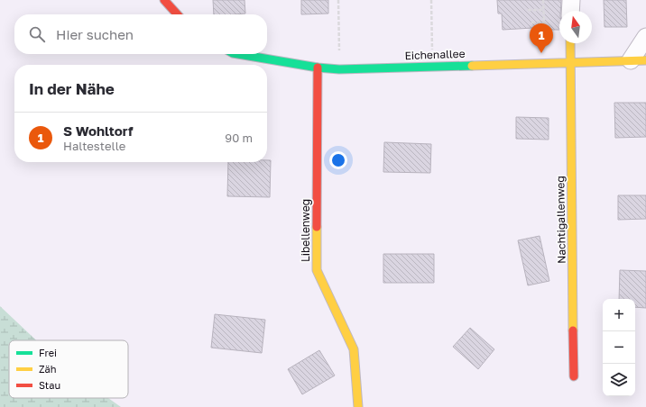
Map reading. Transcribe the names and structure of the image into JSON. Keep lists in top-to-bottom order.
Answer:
{
  "streets": {
    "street": ["Eichenallee", "Nachtigallenweg", "Libellenweg"]
  },
  "crossings": [
    ["Eichenallee", "Nachtigallenweg"],
    ["Eichenallee", "Libellenweg"]
  ],
  "legend": ["Frei", "Zäh", "Stau"],
  "north": "top",
  "page": {
    "search": "Hier suchen",
    "pins": "1",
    "heading": "In der Nähe",
    "list": [
      {
        "mark": "1",
        "name": "S Wohltorf",
        "note": "Haltestelle",
        "value": "90 m"
      }
    ],
    "map_buttons": ["+", "−"]
  }
}
